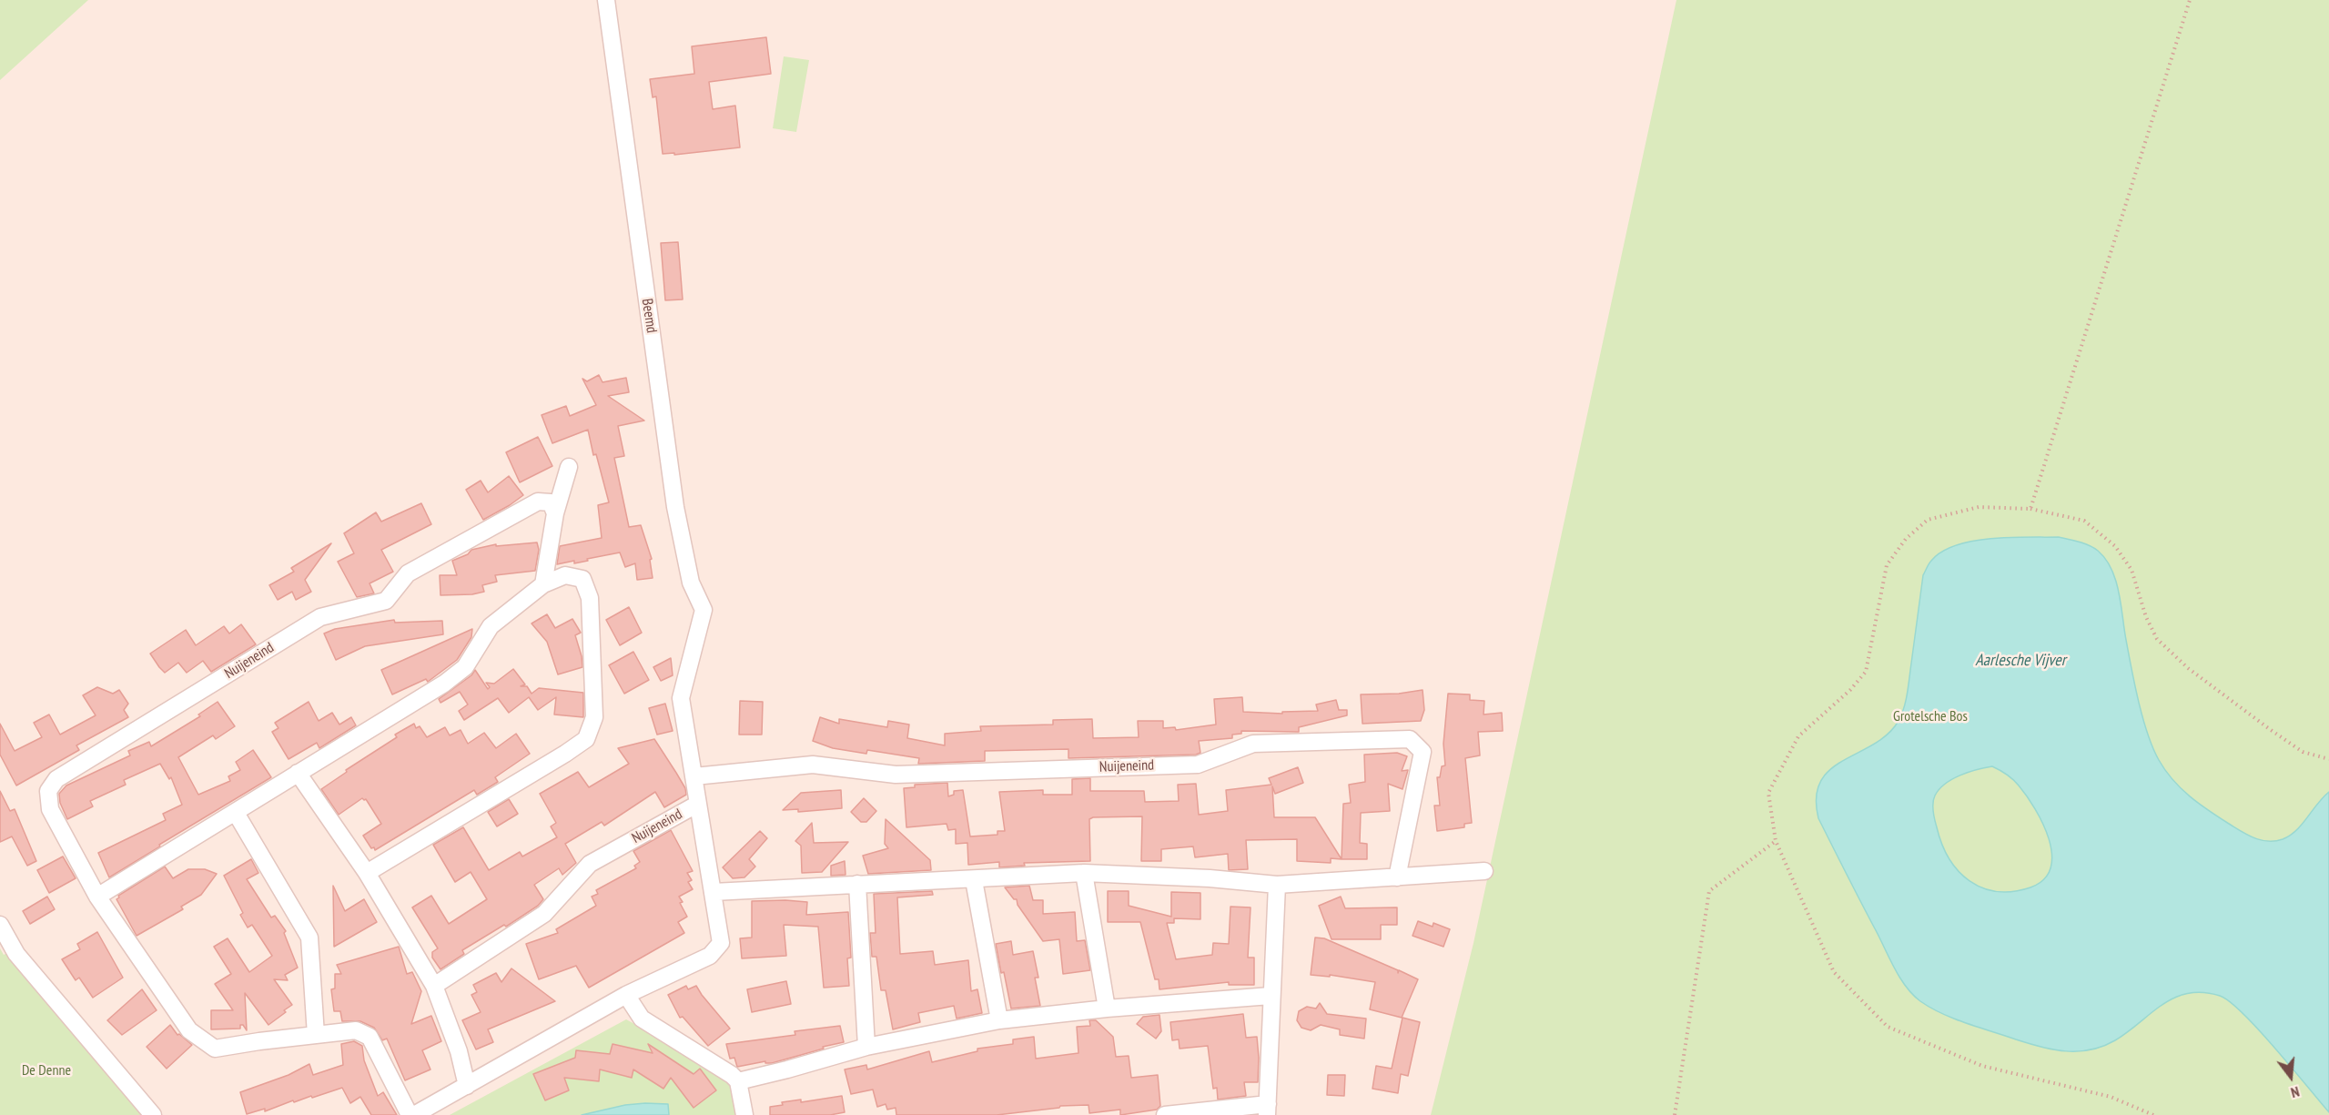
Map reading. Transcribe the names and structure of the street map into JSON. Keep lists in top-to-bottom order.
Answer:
{
  "streets": {
    "street": ["Beemd", "Nuijeneind"]
  },
  "crossings": [
    ["Beemd", "Nuijeneind"]
  ],
  "water": ["Aarlesche Vijver"],
  "parks": ["Grotelsche Bos", "De Denne"],
  "north": "bottom"
}
